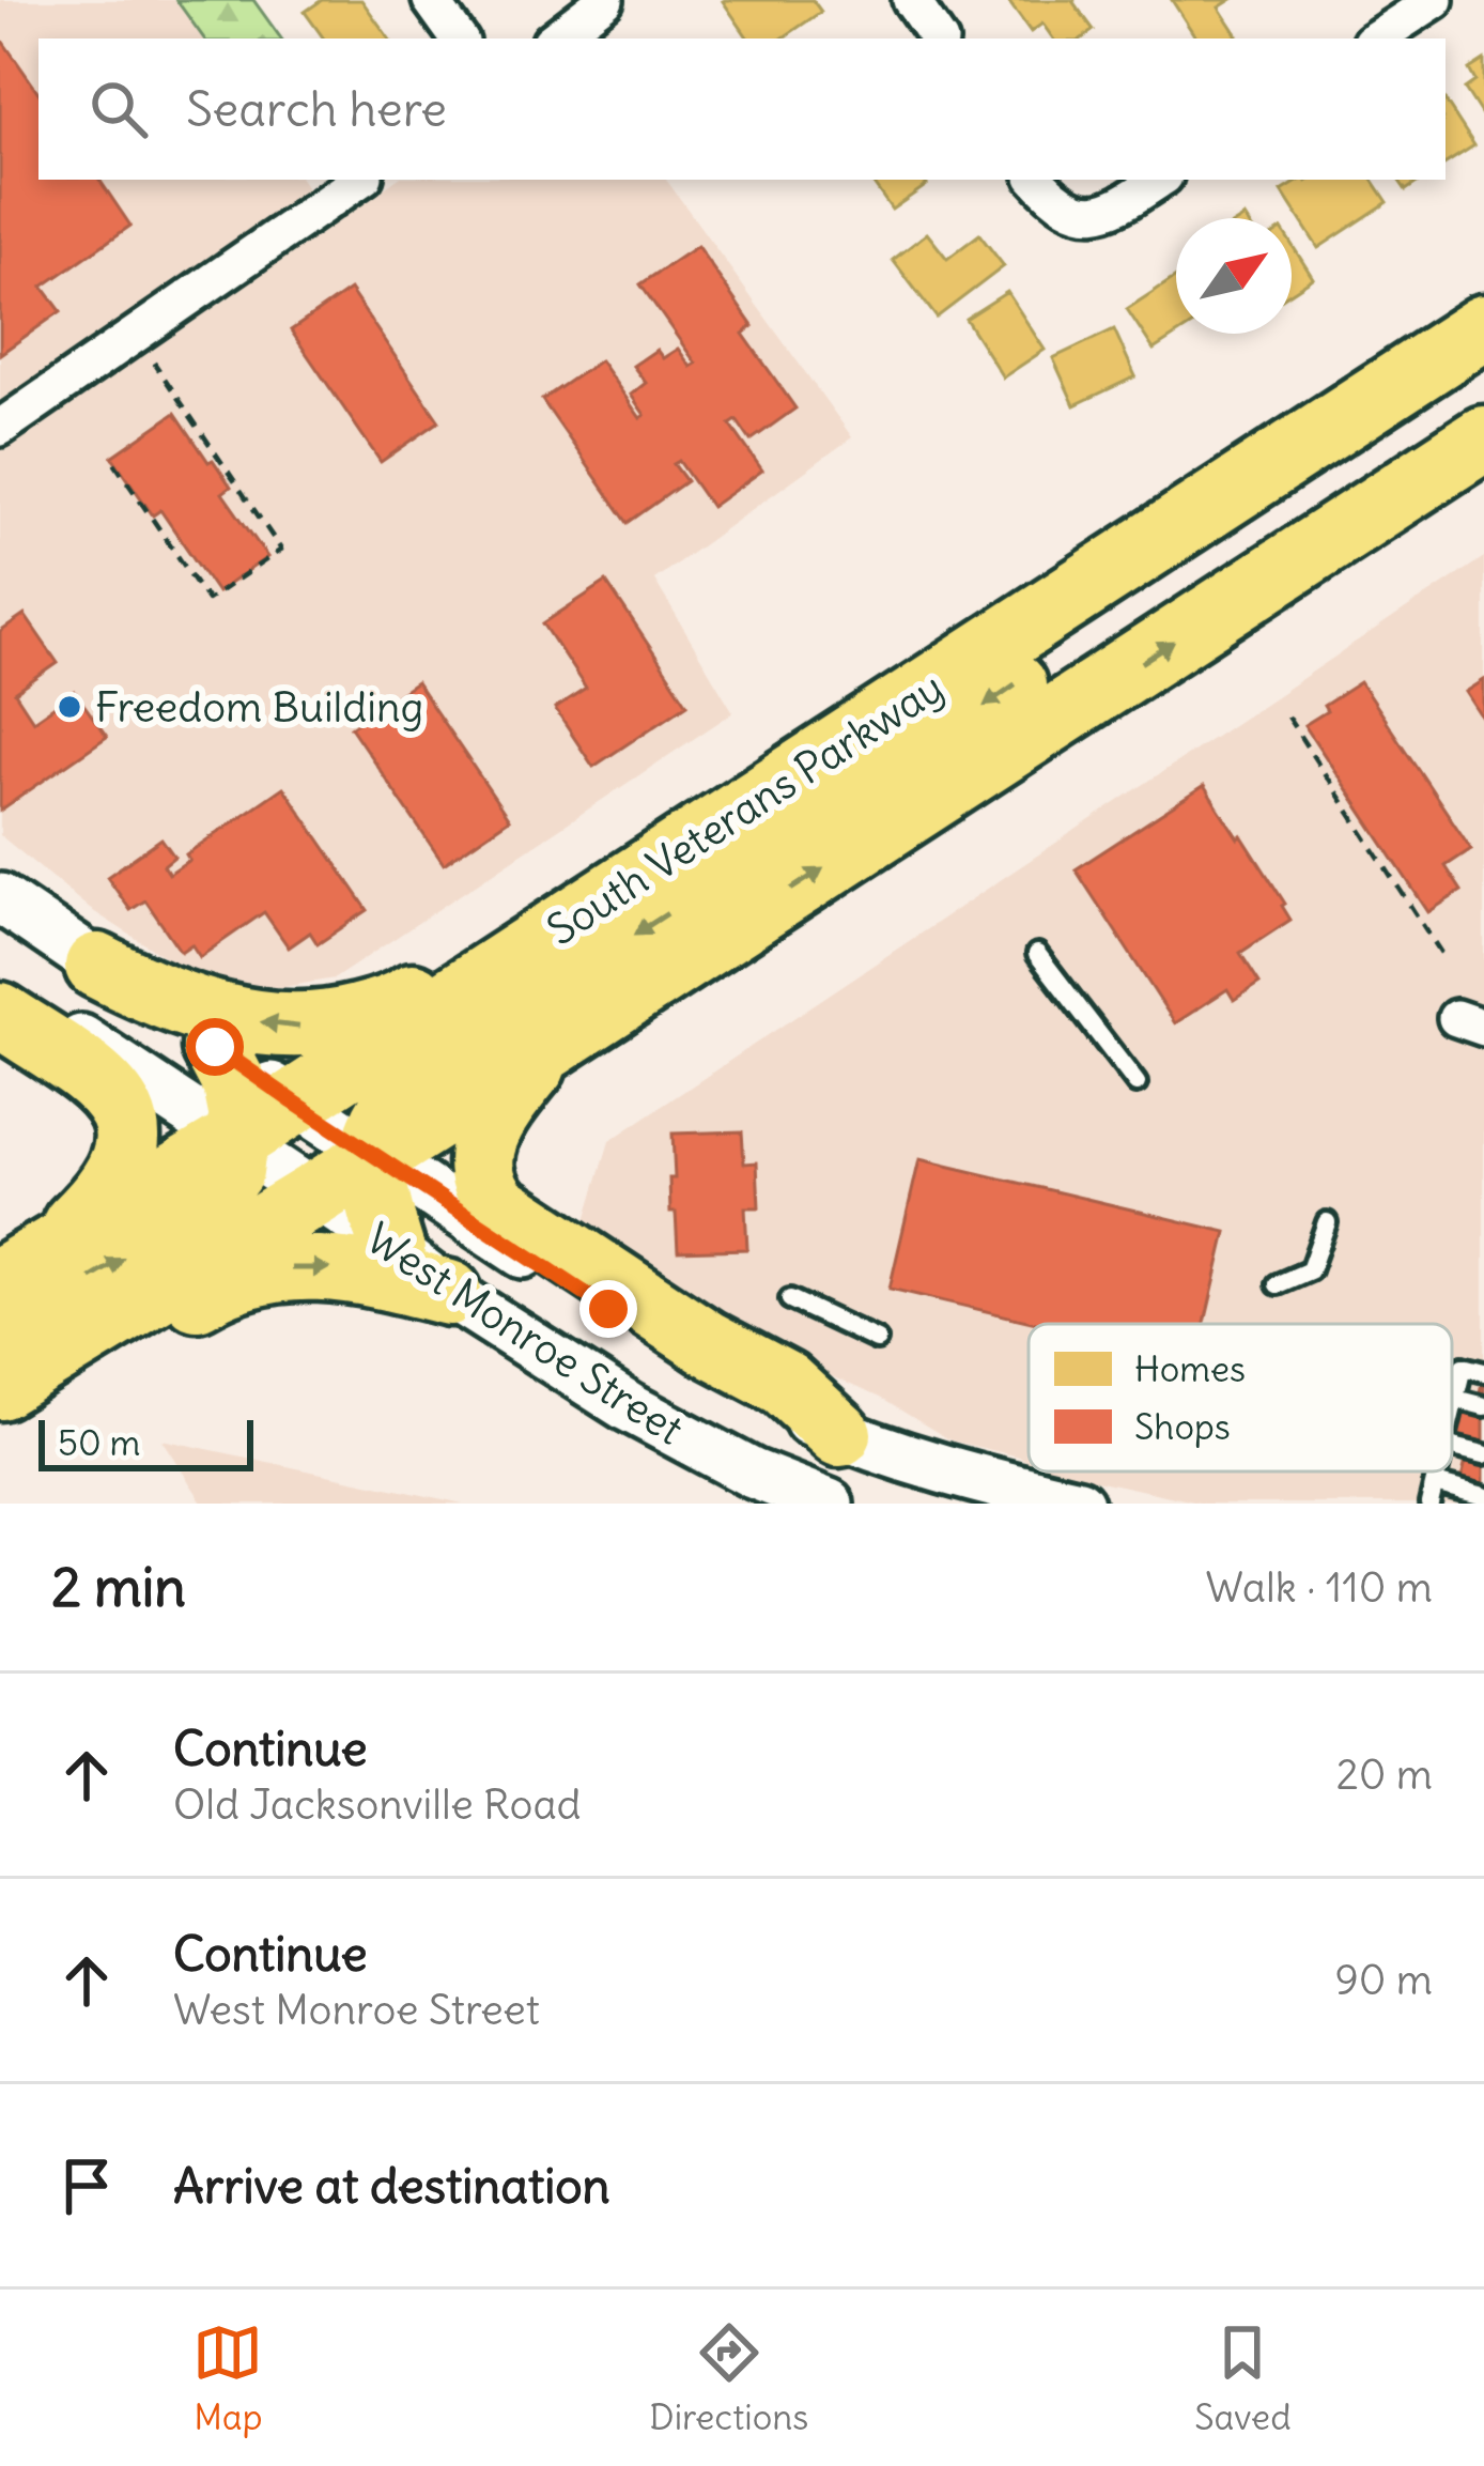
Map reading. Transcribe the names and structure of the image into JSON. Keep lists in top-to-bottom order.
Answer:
{
  "streets": {
    "highway": ["South Veterans Parkway"],
    "street": ["West Monroe Street"]
  },
  "crossings": [
    ["South Veterans Parkway", "West Monroe Street"]
  ],
  "places": ["Freedom Building"],
  "legend": ["Homes", "Shops"],
  "scale_bar": "50 m",
  "north": "top right",
  "page": {
    "search": "Search here",
    "scale": "50 m",
    "heading": ["2 min", "Walk · 110 m"],
    "list": [
      ["Continue", "Old Jacksonville Road", "20 m"],
      ["Continue", "West Monroe Street", "90 m"],
      "Arrive at destination"
    ],
    "nav": ["Map", "Directions", "Saved"]
  }
}
